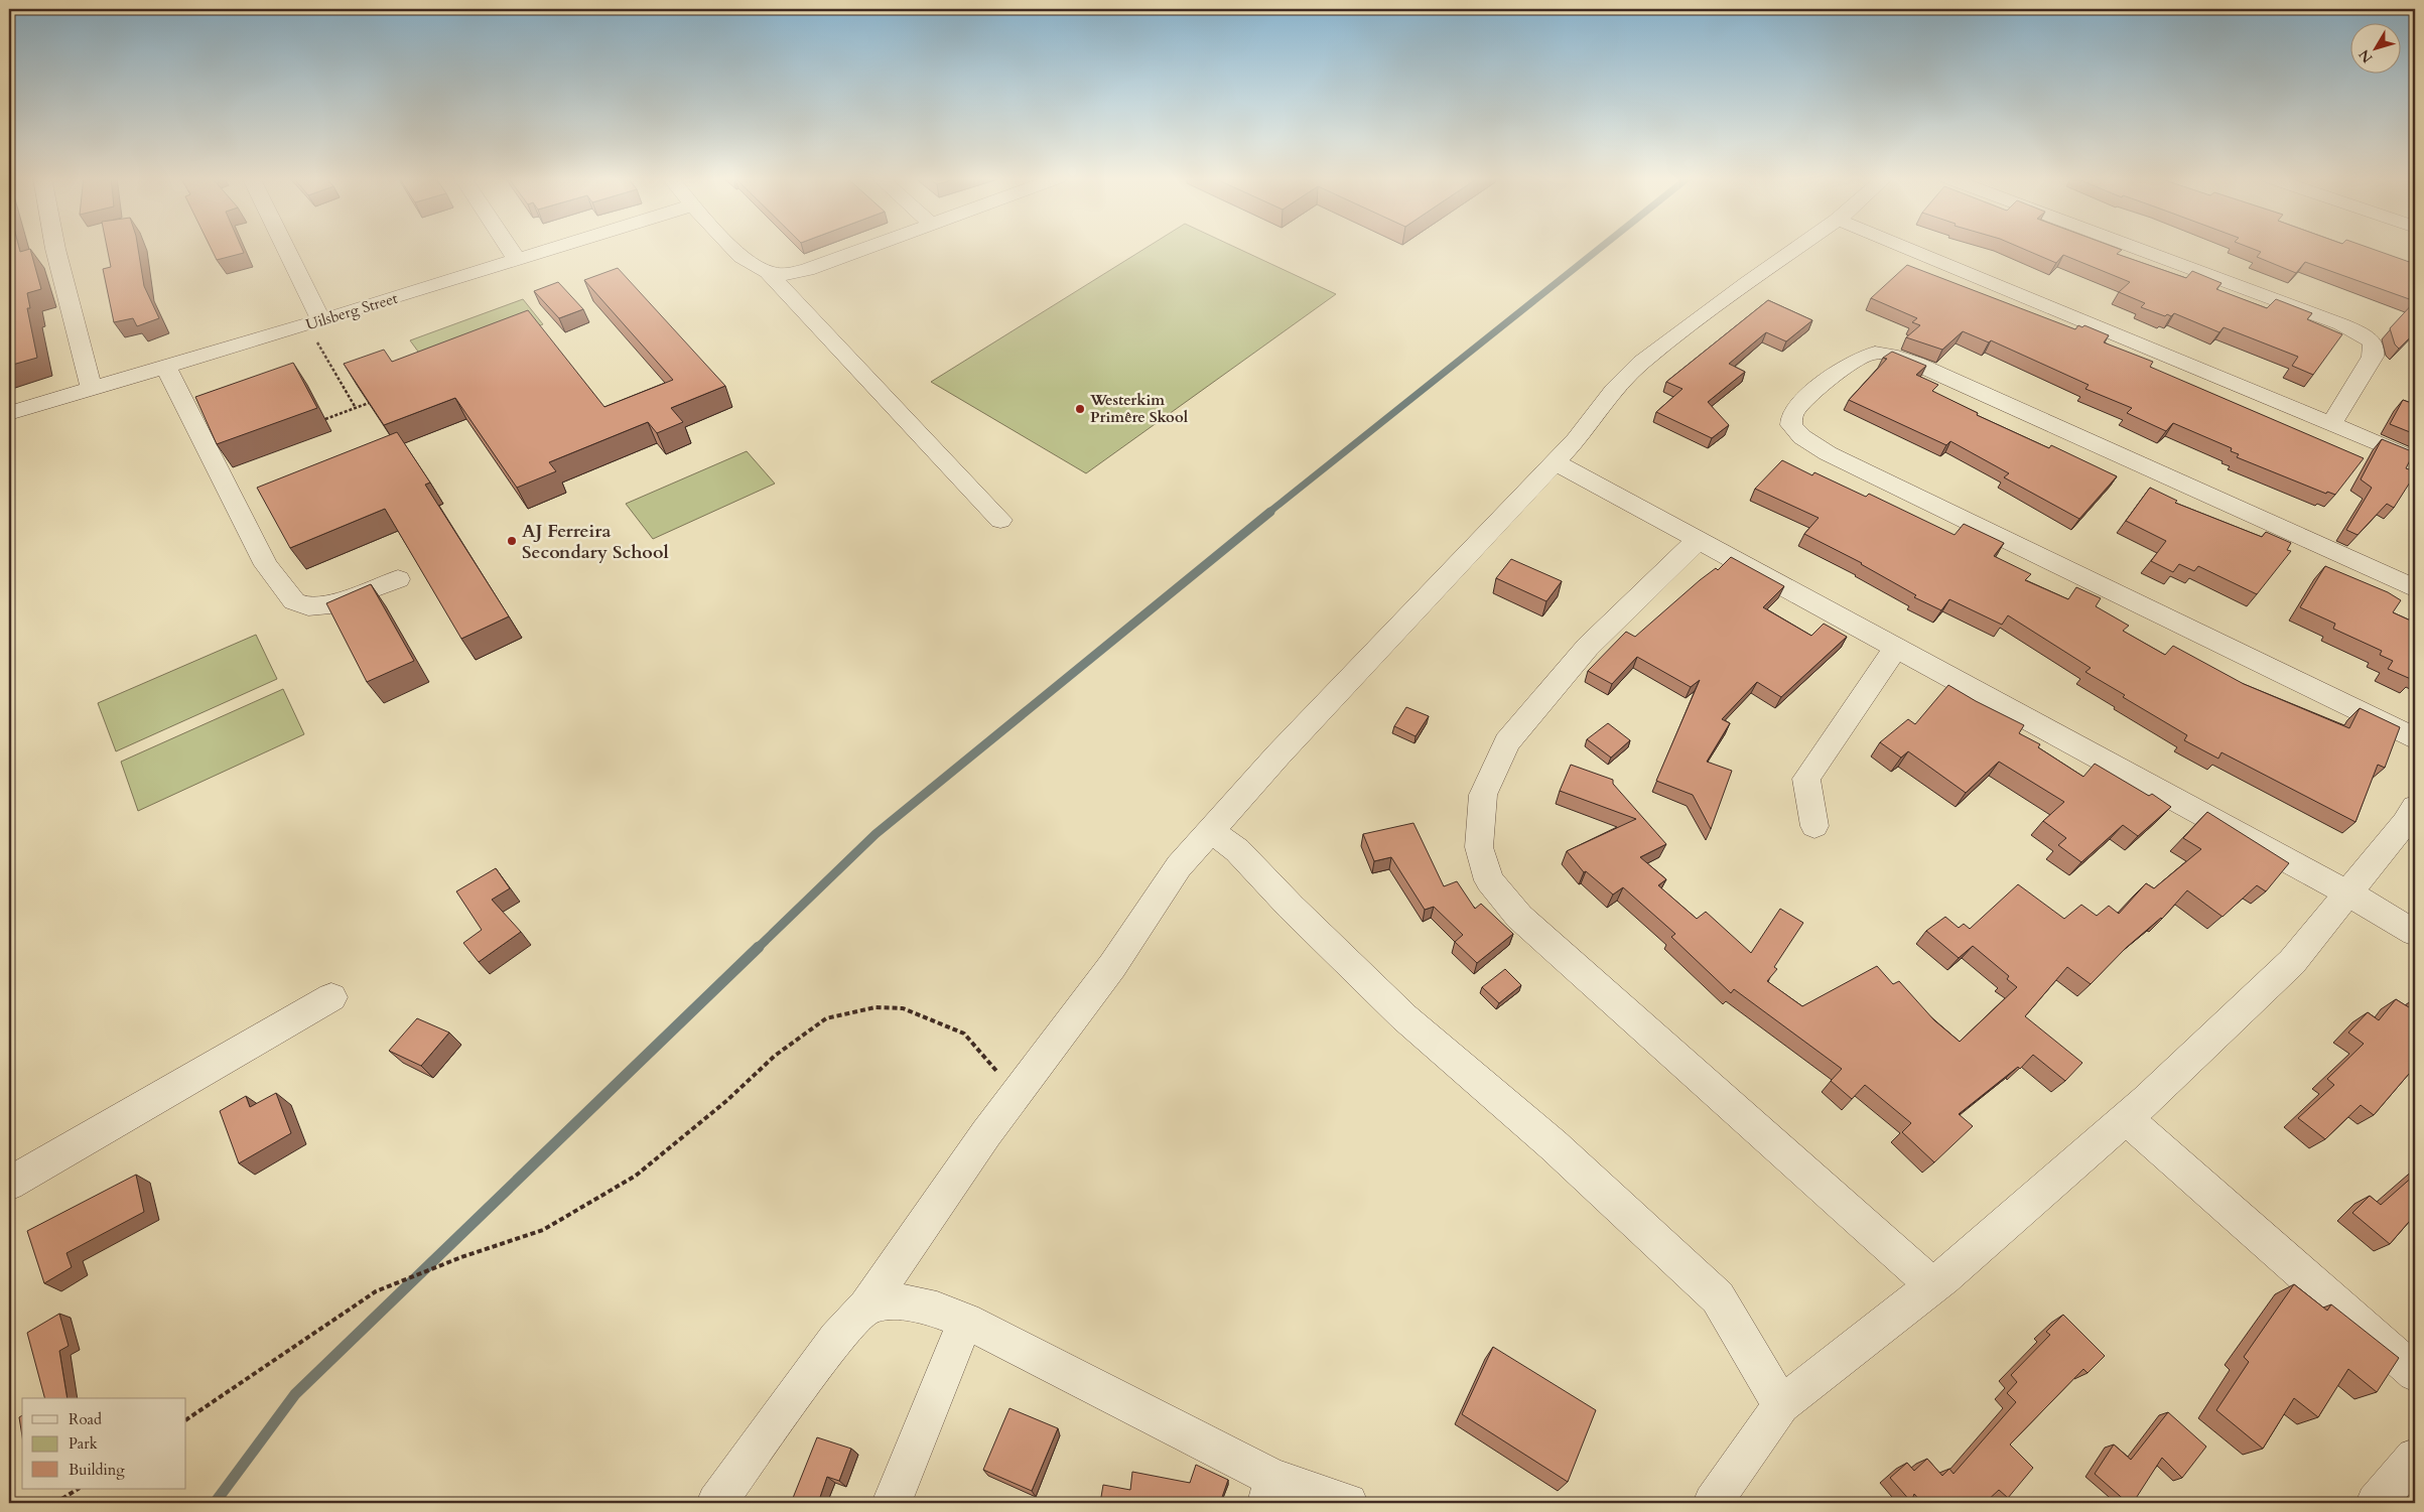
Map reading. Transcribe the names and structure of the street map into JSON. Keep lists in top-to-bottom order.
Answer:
{
  "streets": {
    "street": ["Uilsberg Street"]
  },
  "places": ["Westerkim Primêre Skool", "AJ Ferreira Secondary School"],
  "legend": ["Road", "Park", "Building"],
  "north": "bottom left"
}
